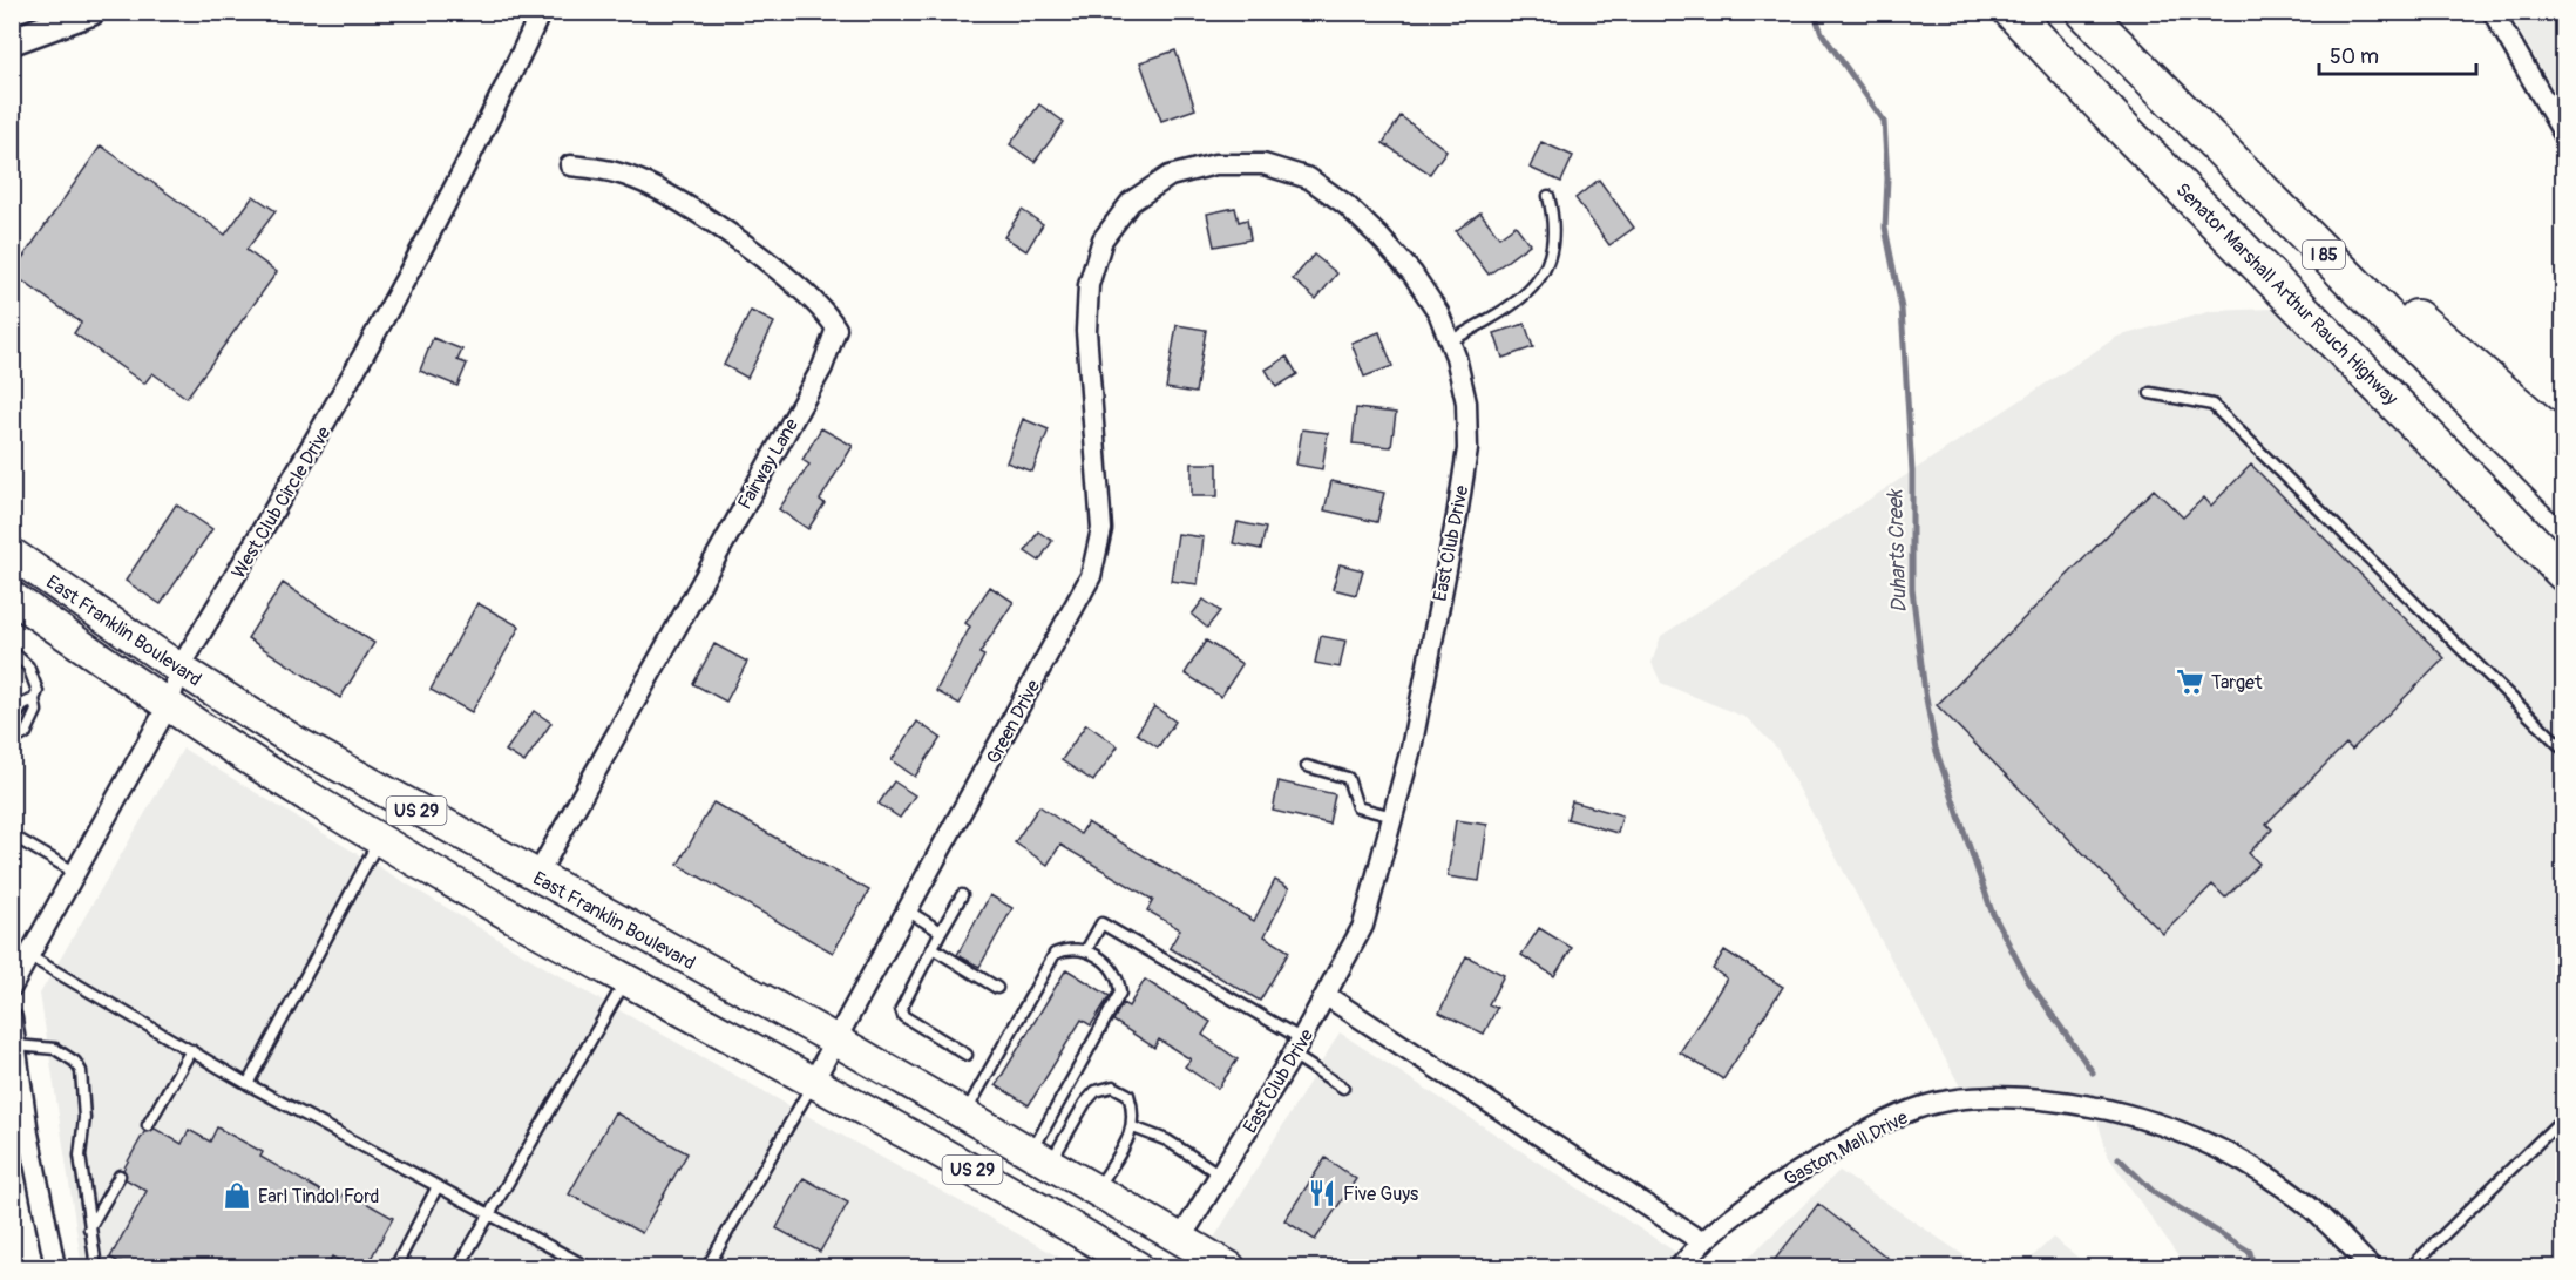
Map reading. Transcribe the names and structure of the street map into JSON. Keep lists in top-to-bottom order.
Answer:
{
  "streets": {
    "highway": ["I 85", "Senator Marshall Arthur Rauch Highway"],
    "main road": ["East Franklin Boulevard", "US 29"],
    "street": [
      "Fairway Lane",
      "West Club Circle Drive",
      "East Club Drive",
      "Green Drive",
      "Gaston Mall Drive"
    ]
  },
  "crossings": [
    ["Fairway Lane", "East Franklin Boulevard"],
    ["West Club Circle Drive", "East Franklin Boulevard"],
    ["East Club Drive", "East Franklin Boulevard"],
    ["East Club Drive", "Green Drive"],
    ["East Franklin Boulevard", "Green Drive"]
  ],
  "water": ["Duharts Creek"],
  "places": {
    "supermarket": ["Target"],
    "restaurant": ["Five Guys"],
    "shop": ["Earl Tindol Ford"]
  },
  "scale_bar": "50 m"
}
